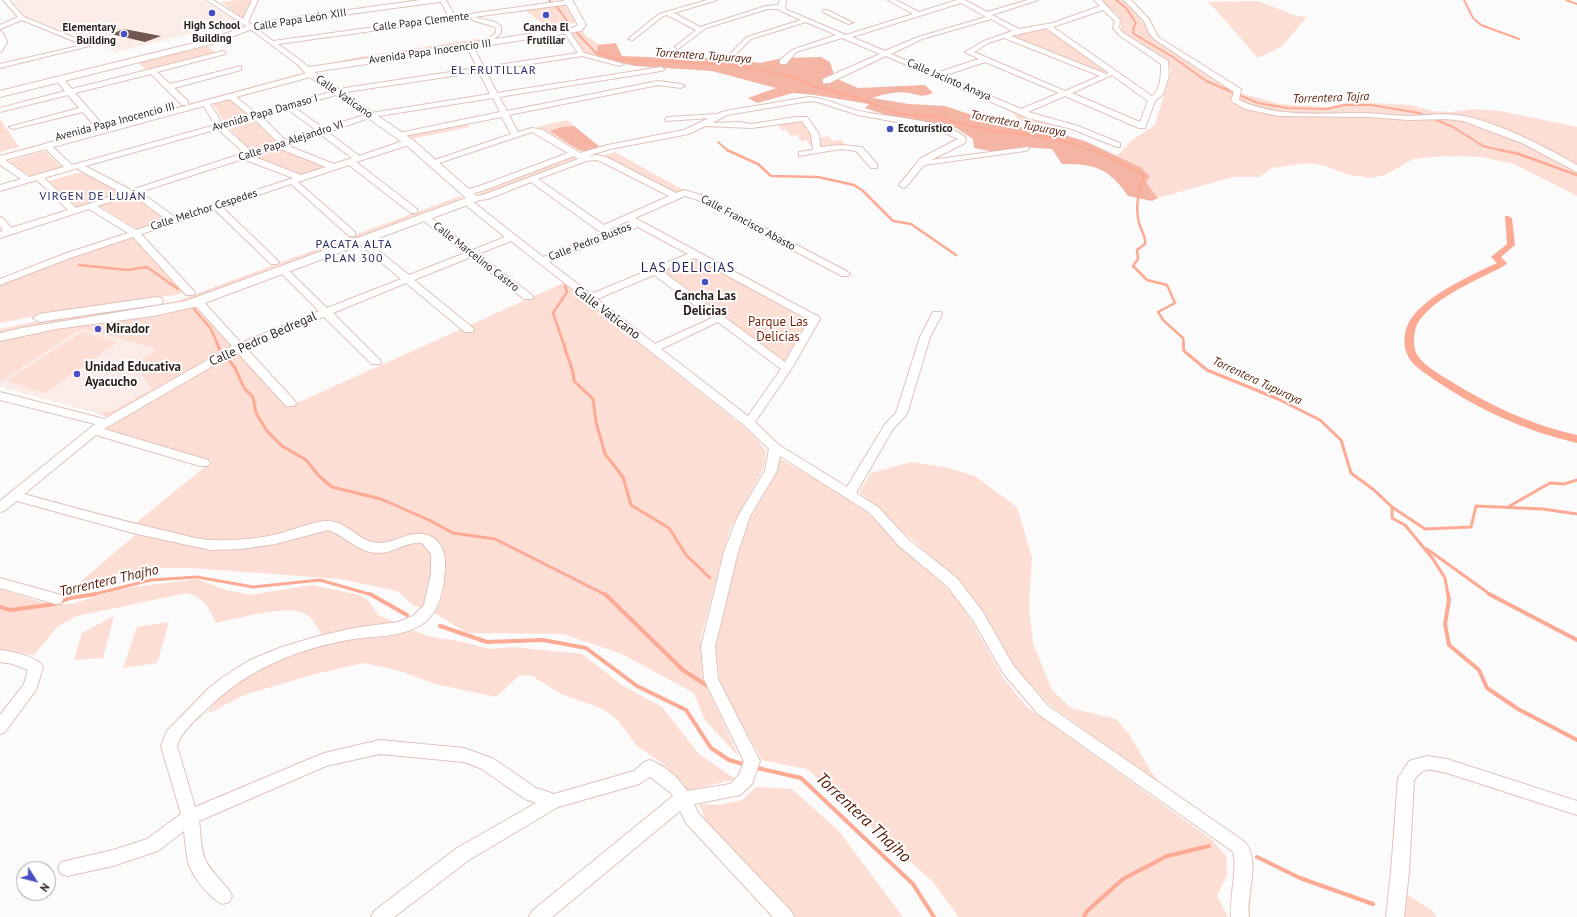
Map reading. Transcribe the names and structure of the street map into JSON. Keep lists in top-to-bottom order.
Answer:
{
  "streets": {
    "street": [
      "Calle Papa León XIII",
      "Calle Papa Clemente",
      "Avenida Papa Inocencio III",
      "Calle Jacinto Anaya",
      "Calle Vaticano",
      "Avenida Papa Damaso I",
      "Calle Papa Alejandro VI",
      "Calle Melchor Cespedes",
      "Calle Francisco Abasto",
      "Calle Pedro Bustos",
      "Calle Marcelino Castro",
      "Calle Pedro Bedregal"
    ]
  },
  "crossings": [
    ["Calle Papa León XIII", "Calle Vaticano"],
    ["Calle Papa Clemente", "Calle Vaticano"],
    ["Avenida Papa Inocencio III", "Calle Vaticano"],
    ["Calle Vaticano", "Avenida Papa Damaso I"],
    ["Calle Vaticano", "Calle Papa Alejandro VI"],
    ["Calle Vaticano", "Calle Melchor Cespedes"],
    ["Calle Vaticano", "Calle Pedro Bustos"],
    ["Calle Vaticano", "Calle Pedro Bedregal"],
    ["Avenida Papa Damaso I", "Calle Marcelino Castro"],
    ["Calle Papa Alejandro VI", "Calle Marcelino Castro"],
    ["Calle Melchor Cespedes", "Calle Marcelino Castro"],
    ["Calle Francisco Abasto", "Calle Pedro Bustos"],
    ["Calle Marcelino Castro", "Calle Pedro Bedregal"]
  ],
  "districts": [
    "EL FRUTILLAR",
    "VIRGEN DE LUJÁN",
    "PACATA ALTA PLAN 300",
    "LAS DELICIAS"
  ],
  "water": ["Torrentera Tupuraya", "Torrentera Tajra", "Torrentera Thajho"],
  "parks": ["Parque Las Delicias"],
  "places": [
    "High School Building",
    "Cancha El Frutillar",
    "Elementary Building",
    "Ecoturístico",
    "Cancha Las Delicias",
    "Mirador",
    "Unidad Educativa Ayacucho"
  ],
  "north": "bottom right"
}
